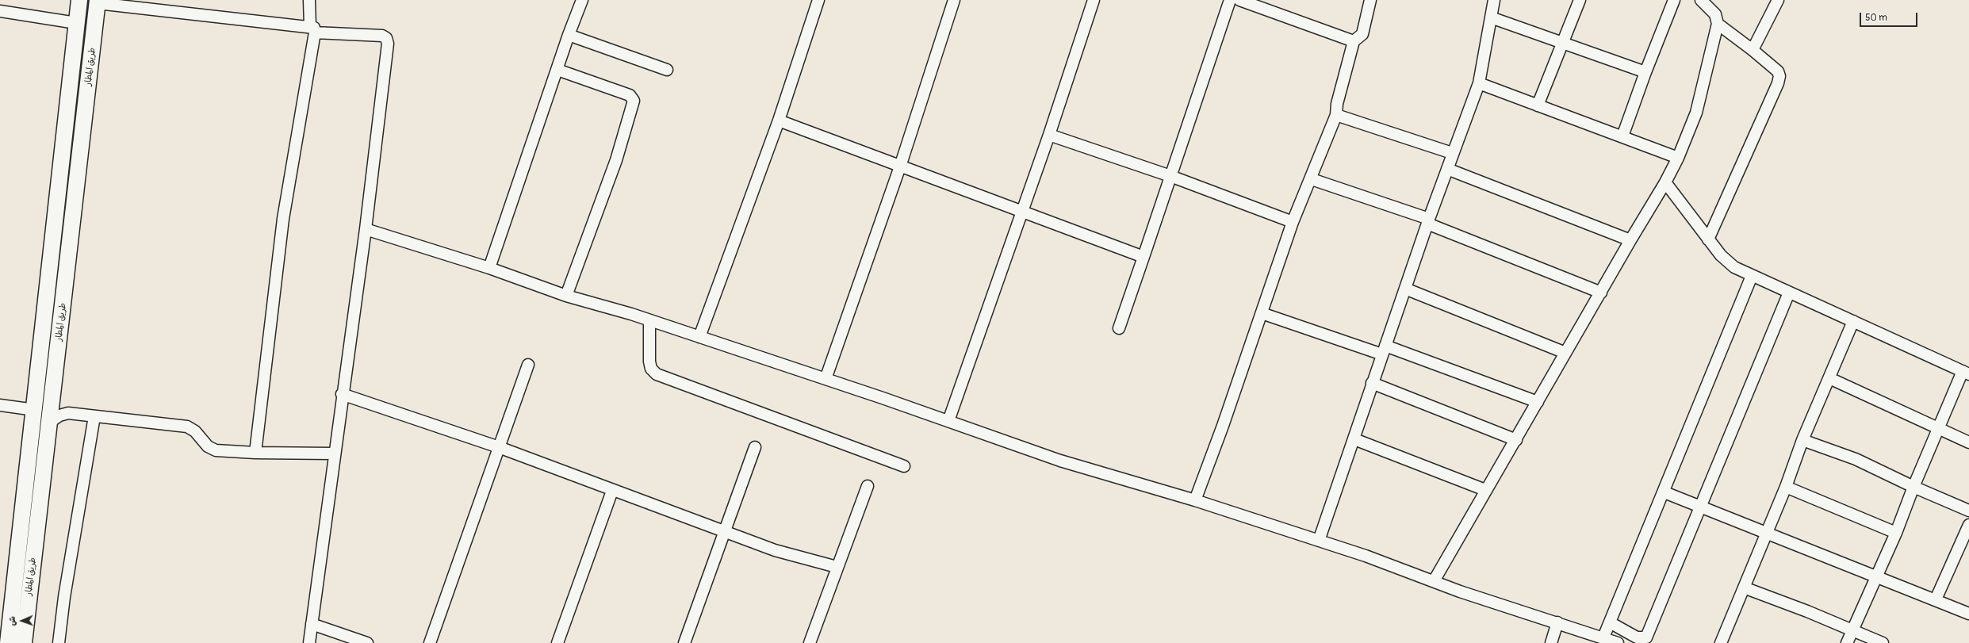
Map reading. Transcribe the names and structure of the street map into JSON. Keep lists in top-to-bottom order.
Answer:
{
  "streets": {
    "highway": ["طريق المطار"]
  },
  "scale_bar": "50 m",
  "north": "left"
}
